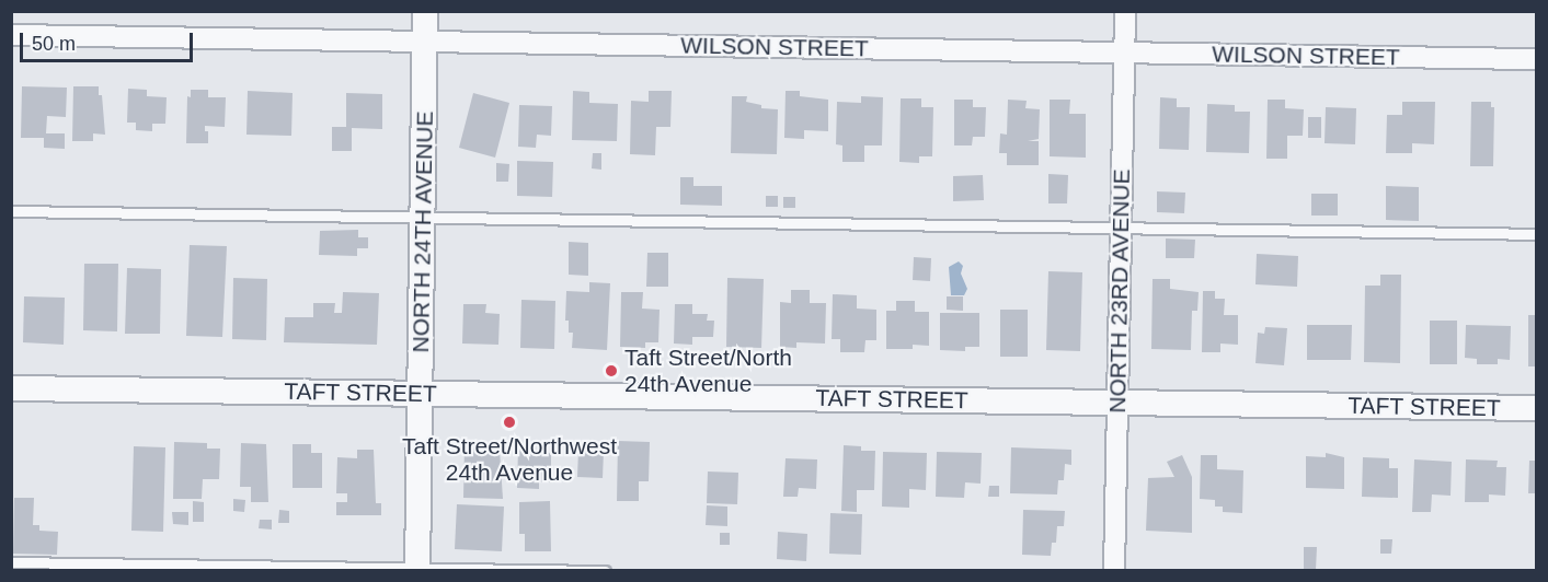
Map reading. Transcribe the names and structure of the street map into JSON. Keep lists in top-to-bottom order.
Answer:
{
  "streets": {
    "street": [
      "WILSON STREET",
      "NORTH 24TH AVENUE",
      "NORTH 23RD AVENUE",
      "TAFT STREET"
    ]
  },
  "crossings": [
    ["WILSON STREET", "NORTH 24TH AVENUE"],
    ["WILSON STREET", "NORTH 23RD AVENUE"],
    ["NORTH 24TH AVENUE", "TAFT STREET"],
    ["NORTH 23RD AVENUE", "TAFT STREET"]
  ],
  "places": ["Taft Street/North 24th Avenue", "Taft Street/Northwest 24th Avenue"],
  "scale_bar": "50 m"
}
